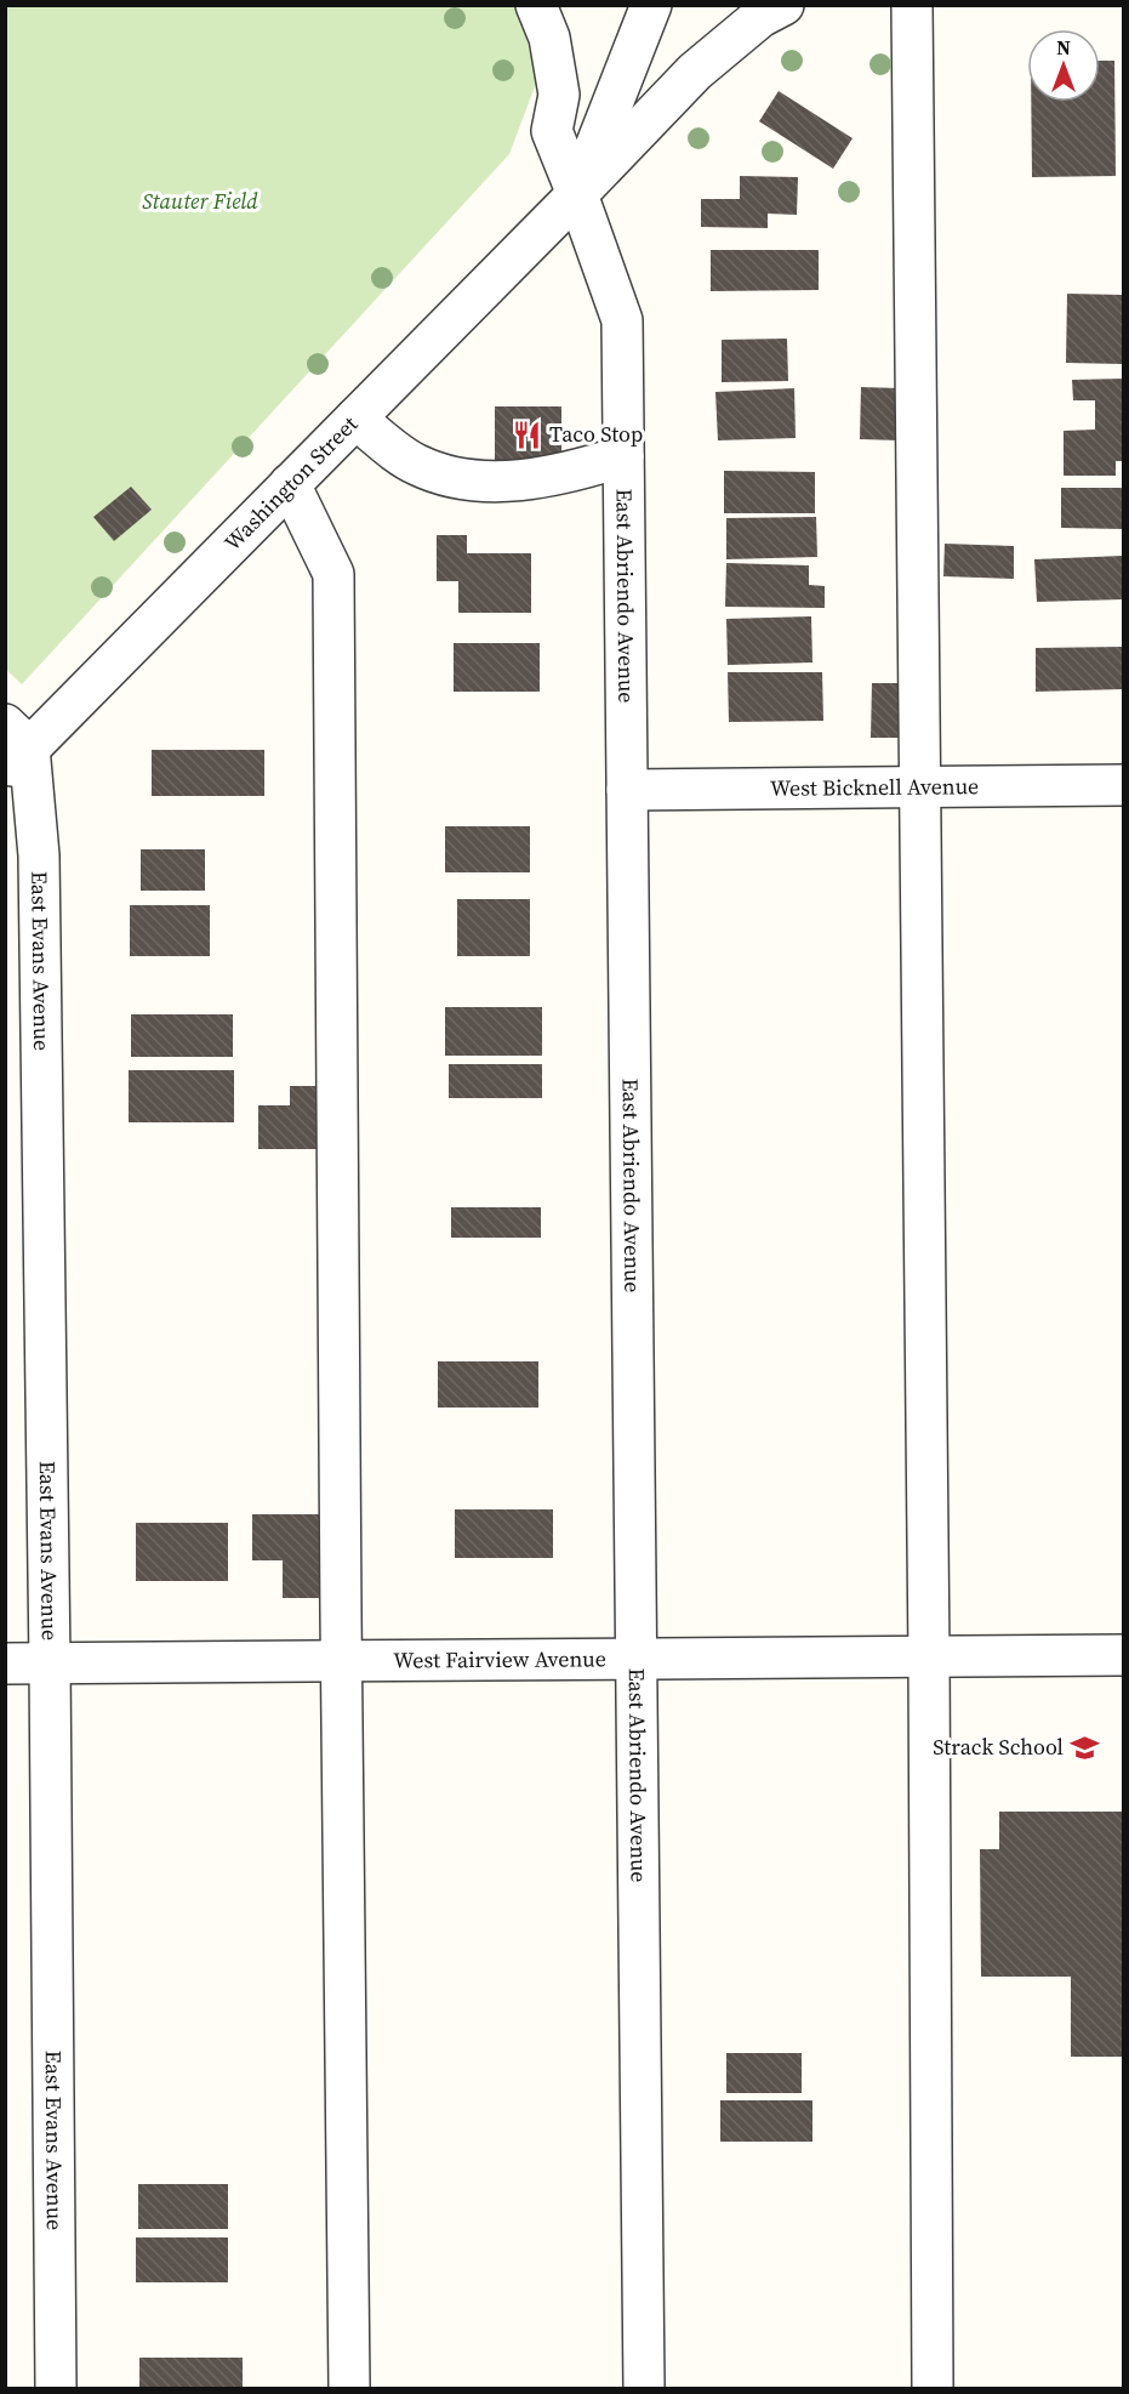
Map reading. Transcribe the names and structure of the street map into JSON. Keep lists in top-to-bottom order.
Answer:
{
  "streets": {
    "street": [
      "Washington Street",
      "East Abriendo Avenue",
      "West Bicknell Avenue",
      "East Evans Avenue",
      "West Fairview Avenue"
    ]
  },
  "crossings": [
    ["Washington Street", "East Abriendo Avenue"],
    ["Washington Street", "East Evans Avenue"],
    ["East Abriendo Avenue", "West Bicknell Avenue"],
    ["East Abriendo Avenue", "West Fairview Avenue"],
    ["East Evans Avenue", "West Fairview Avenue"]
  ],
  "parks": ["Stauter Field"],
  "places": {
    "restaurant": ["Taco Stop"],
    "school or university": ["Strack School"]
  },
  "north": "top"
}
